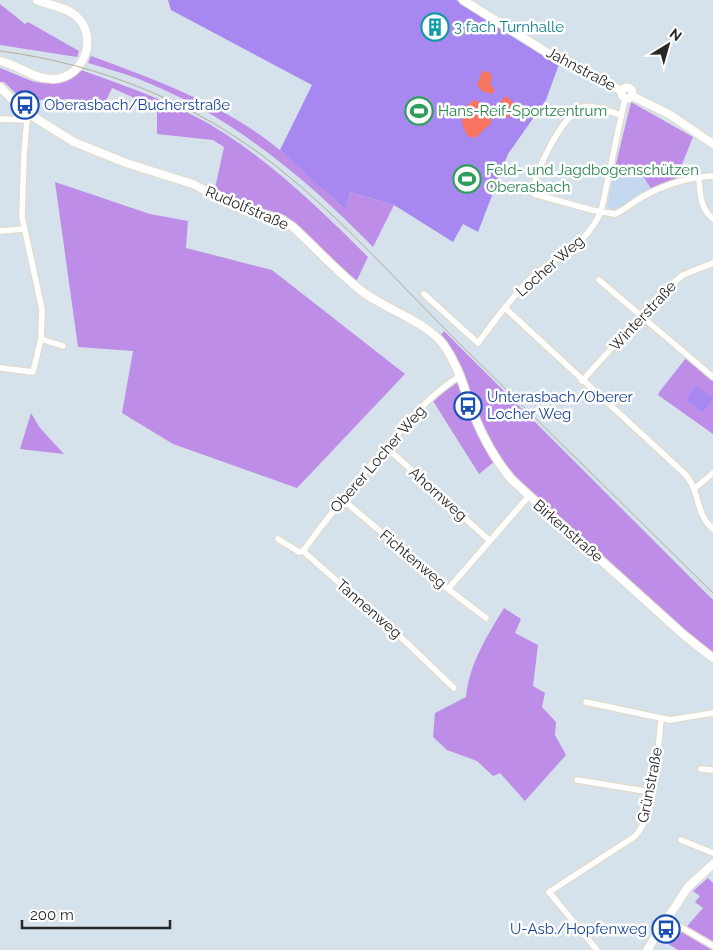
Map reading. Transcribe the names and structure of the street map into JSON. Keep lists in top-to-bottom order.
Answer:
{
  "streets": {
    "street": [
      "Jahnstraße",
      "Rudolfstraße",
      "Locher Weg",
      "Winterstraße",
      "Oberer Locher Weg",
      "Ahornweg",
      "Birkenstraße",
      "Fichtenweg",
      "Tannenweg",
      "Grünstraße"
    ]
  },
  "crossings": [
    ["Jahnstraße", "Locher Weg"],
    ["Rudolfstraße", "Oberer Locher Weg"],
    ["Rudolfstraße", "Birkenstraße"],
    ["Oberer Locher Weg", "Ahornweg"],
    ["Oberer Locher Weg", "Birkenstraße"],
    ["Oberer Locher Weg", "Fichtenweg"],
    ["Oberer Locher Weg", "Tannenweg"]
  ],
  "places": {
    "building": ["3 fach Turnhalle"],
    "bus stop": ["Oberasbach/Bucherstraße", "Unterasbach/Oberer Locher Weg", "U-Asb./Hopfenweg"],
    "sports": ["Hans-Reif-Sportzentrum", "Feld- und Jagdbogenschützen Oberasbach"]
  },
  "scale_bar": "200 m",
  "north": "top right"
}
